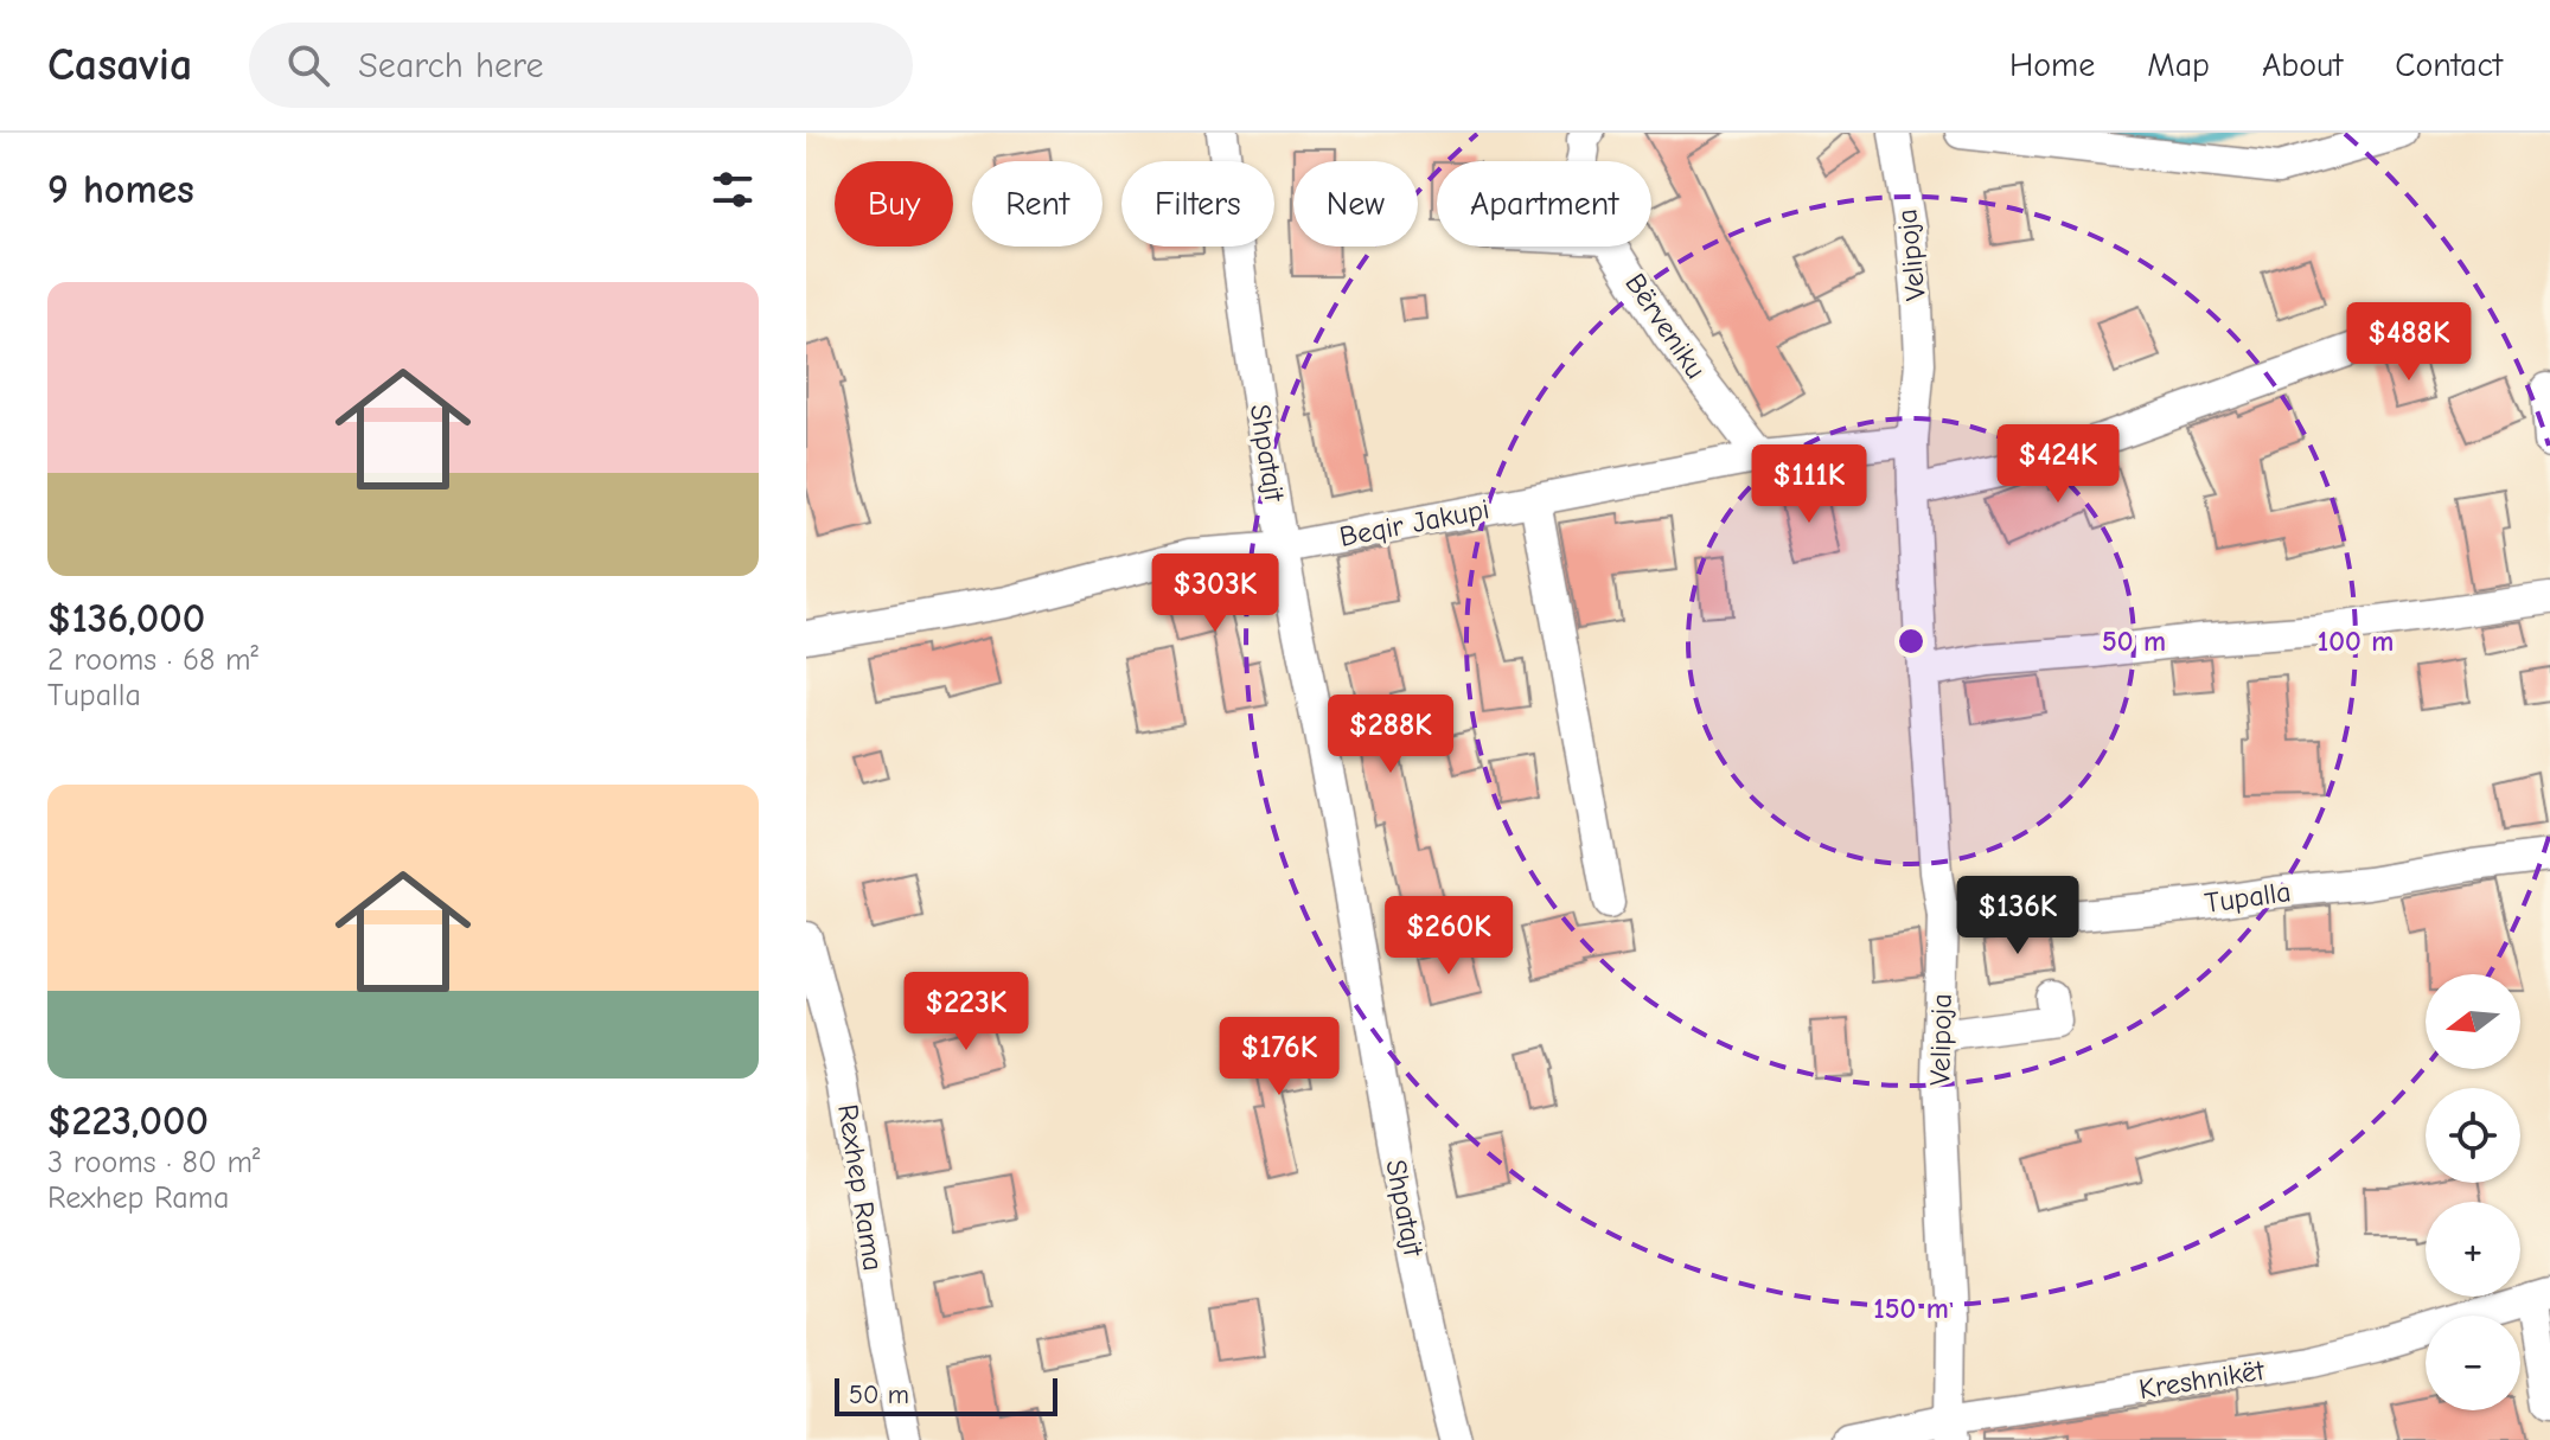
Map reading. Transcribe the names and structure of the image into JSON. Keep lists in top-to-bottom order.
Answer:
{
  "streets": {
    "street": [
      "Velipoja",
      "Bërveniku",
      "Shpatajt",
      "Beqir Jakupi",
      "Tupalla",
      "Rexhep Rama",
      "Kreshnikët"
    ]
  },
  "crossings": [
    ["Velipoja", "Beqir Jakupi"],
    ["Velipoja", "Tupalla"],
    ["Velipoja", "Kreshnikët"],
    ["Bërveniku", "Beqir Jakupi"],
    ["Shpatajt", "Beqir Jakupi"]
  ],
  "scale_bar": "50 m",
  "north": "left",
  "page": {
    "header": "Casavia",
    "search": "Search here",
    "nav": [
      "Home",
      "Map",
      "About",
      "Contact"
    ],
    "heading": "9 homes",
    "chip": [
      "Buy",
      "Rent",
      "Filters",
      "New",
      "Apartment"
    ],
    "list": [
      {
        "name": "$136,000",
        "note": "2 rooms · 68 m² · Tupalla"
      },
      {
        "name": "$223,000",
        "note": "3 rooms · 80 m² · Rexhep Rama"
      }
    ],
    "price": [
      "$488K",
      "$424K",
      "$111K",
      "$303K",
      "$288K",
      "$136K",
      "$260K",
      "$223K",
      "$176K"
    ],
    "map_buttons": ["+", "−"],
    "scale": "50 m"
  },
  "rings": ["50 m", "100 m", "150 m"]
}
